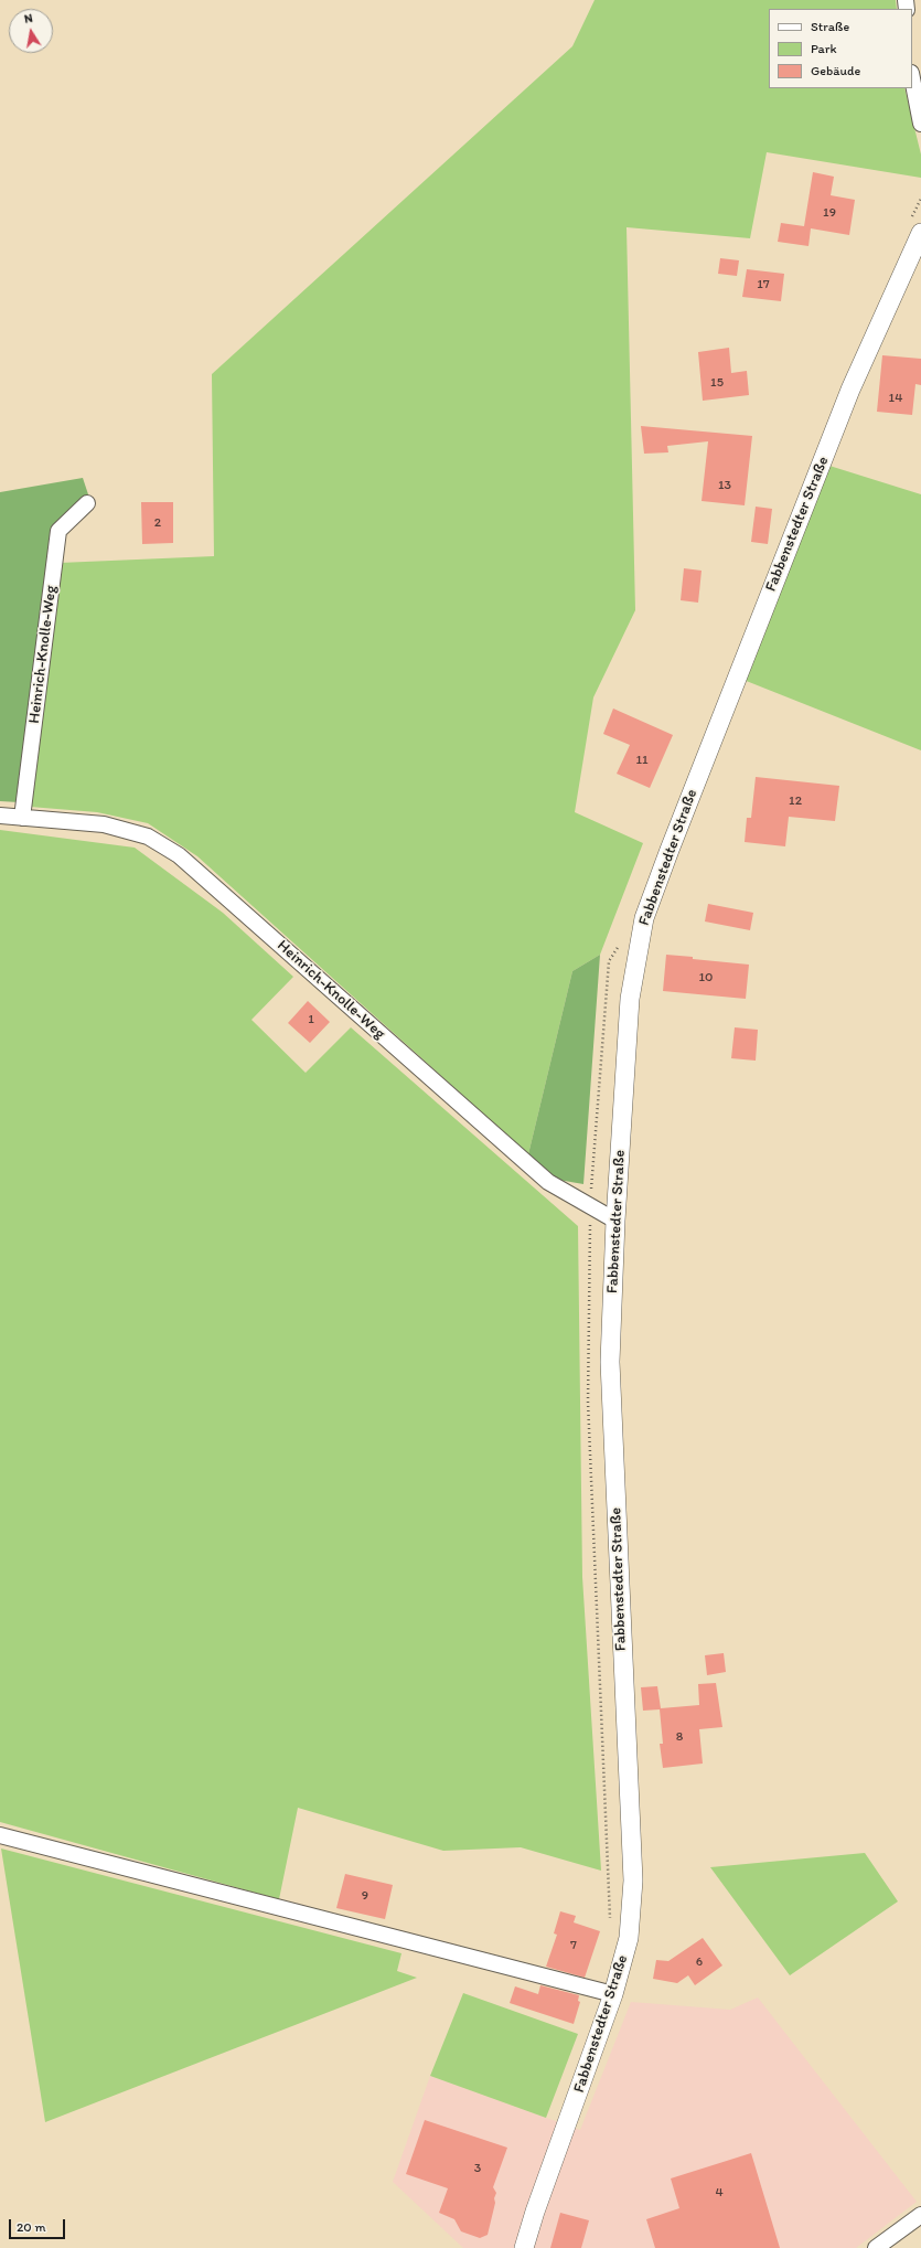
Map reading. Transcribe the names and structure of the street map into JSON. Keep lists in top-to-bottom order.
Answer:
{
  "streets": {
    "street": ["Fabbenstedter Straße", "Heinrich-Knolle-Weg"]
  },
  "crossings": [
    ["Fabbenstedter Straße", "Heinrich-Knolle-Weg"]
  ],
  "house_numbers": [
    "19",
    "17",
    "15",
    "14",
    "13",
    "2",
    "11",
    "12",
    "10",
    "1",
    "8",
    "9",
    "7",
    "6",
    "3",
    "4"
  ],
  "legend": ["Straße", "Park", "Gebäude"],
  "scale_bar": "20 m",
  "north": "top"
}
